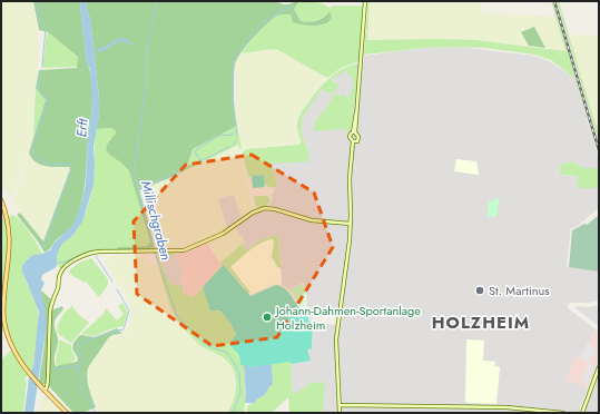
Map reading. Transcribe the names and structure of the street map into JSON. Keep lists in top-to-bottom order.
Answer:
{
  "districts": ["HOLZHEIM"],
  "water": ["Erft", "Millischgraben"],
  "places": ["St. Martinus", "Johann-Dahmen-Sportanlage Holzheim"]
}
